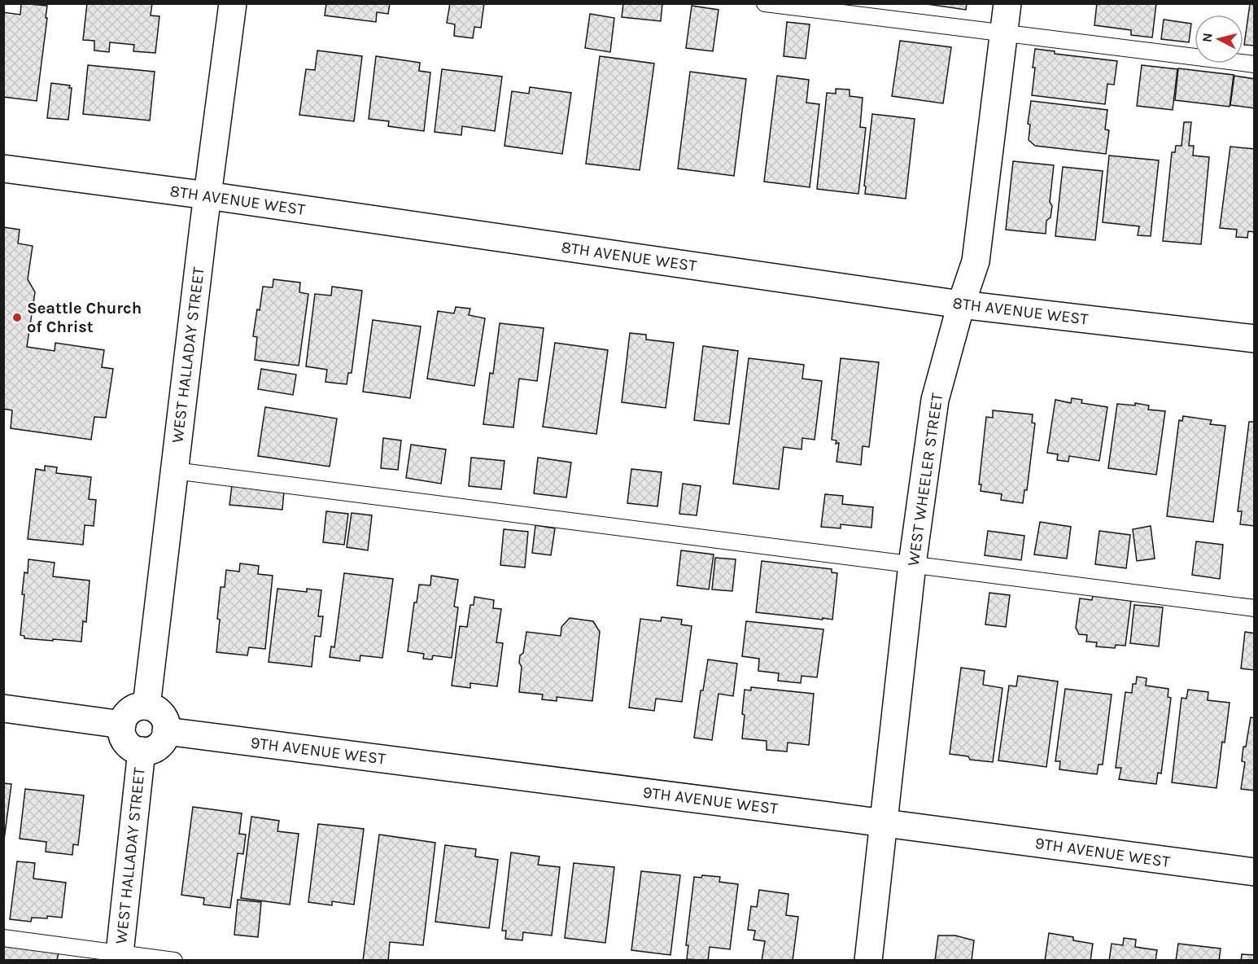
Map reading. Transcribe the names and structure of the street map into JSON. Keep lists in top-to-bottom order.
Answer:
{
  "streets": {
    "street": [
      "8TH AVENUE WEST",
      "WEST HALLADAY STREET",
      "WEST WHEELER STREET",
      "9TH AVENUE WEST"
    ]
  },
  "crossings": [
    ["8TH AVENUE WEST", "WEST HALLADAY STREET"],
    ["8TH AVENUE WEST", "WEST WHEELER STREET"],
    ["WEST HALLADAY STREET", "9TH AVENUE WEST"],
    ["WEST WHEELER STREET", "9TH AVENUE WEST"]
  ],
  "places": ["Seattle Church of Christ"],
  "north": "left"
}
